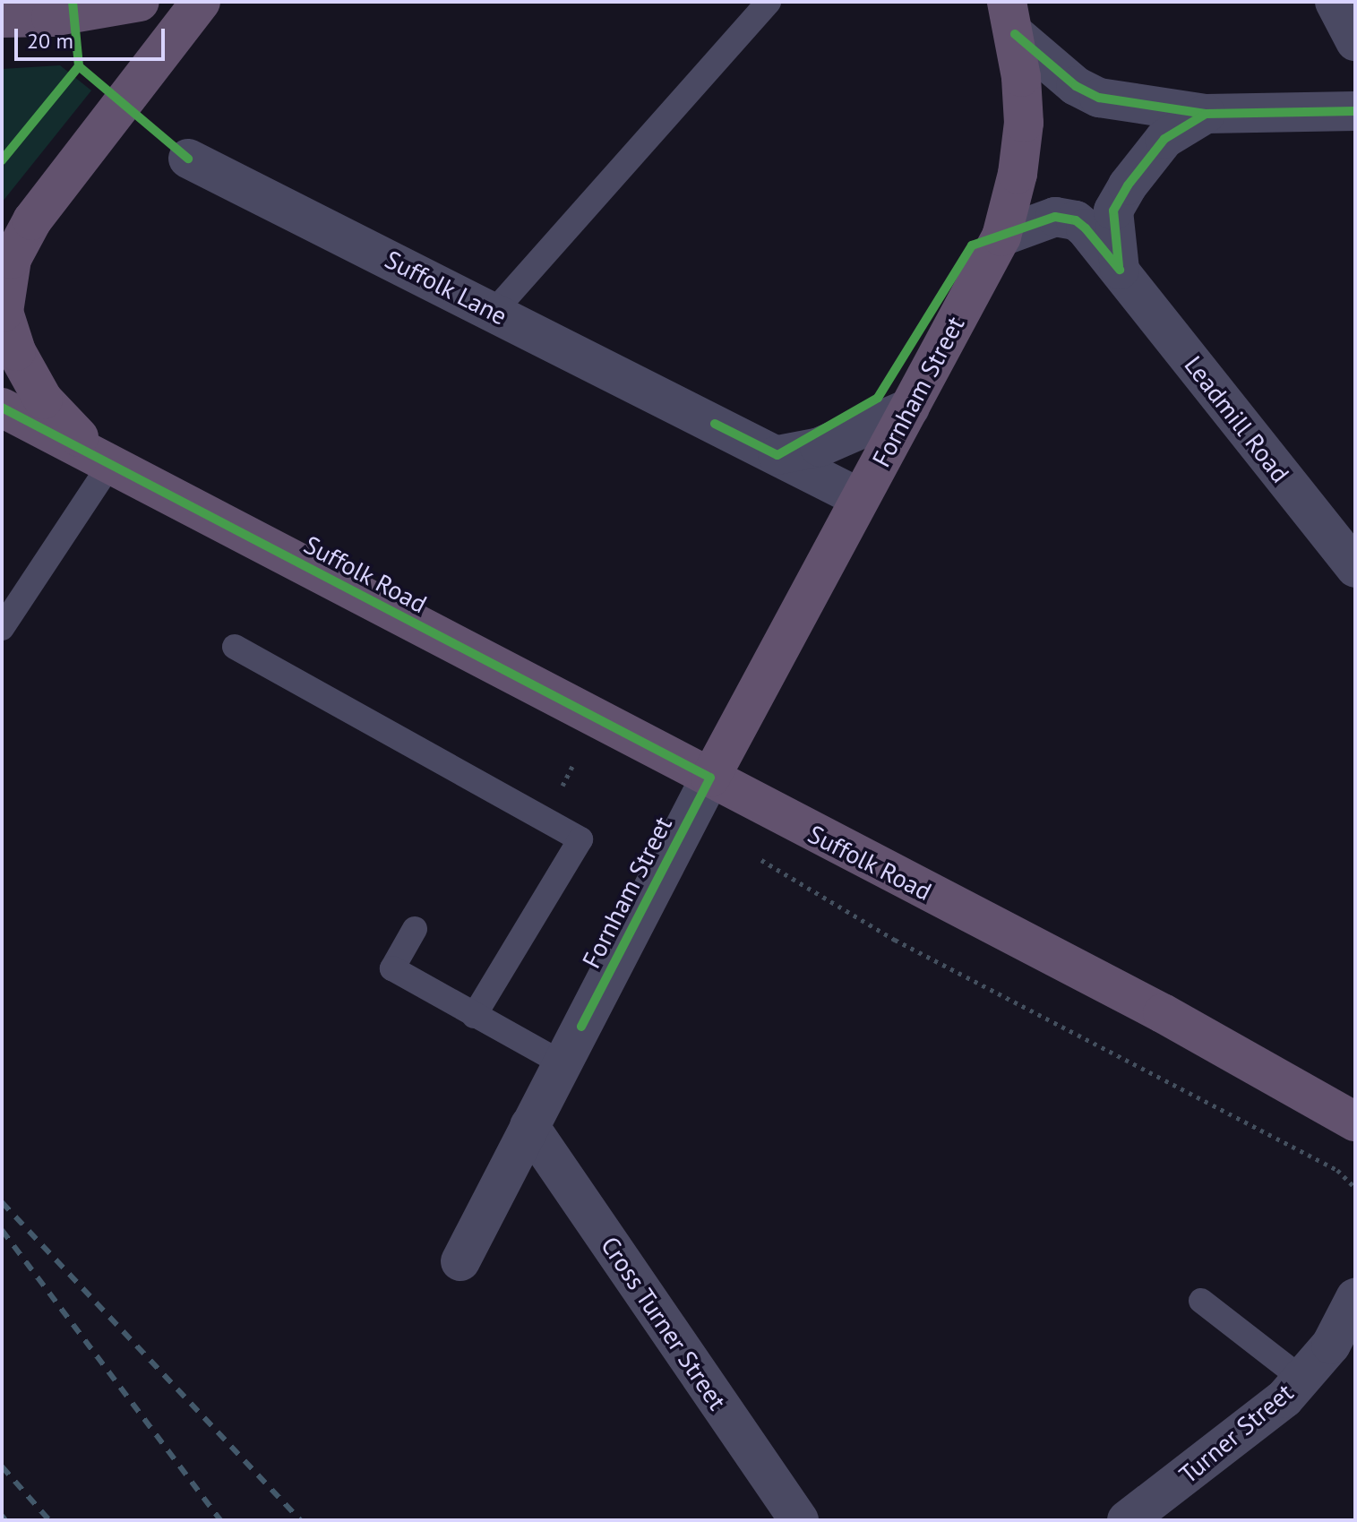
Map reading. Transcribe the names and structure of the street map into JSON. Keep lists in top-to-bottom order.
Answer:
{
  "streets": {
    "highway": ["Fornham Street", "Suffolk Road"],
    "street": [
      "Suffolk Lane",
      "Leadmill Road",
      "Cross Turner Street",
      "Turner Street"
    ]
  },
  "crossings": [
    ["Suffolk Lane", "Fornham Street"],
    ["Fornham Street", "Leadmill Road"],
    ["Fornham Street", "Suffolk Road"],
    ["Fornham Street", "Cross Turner Street"]
  ],
  "scale_bar": "20 m"
}
